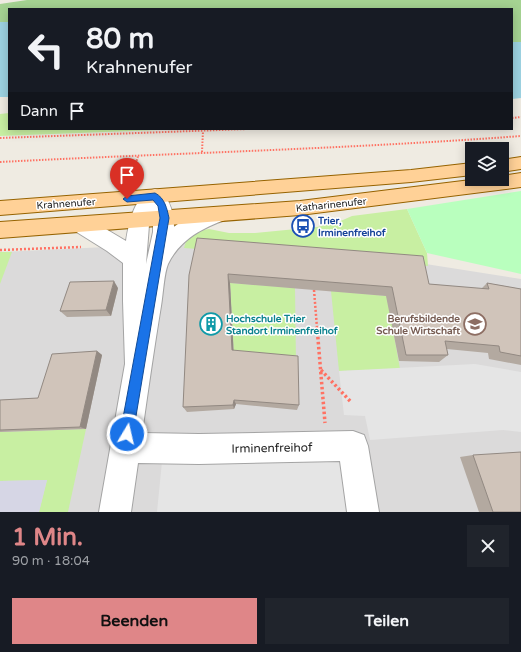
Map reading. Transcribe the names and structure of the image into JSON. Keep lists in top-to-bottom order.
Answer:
{
  "streets": {
    "main road": ["Krahnenufer", "Katharinenufer"],
    "street": ["Irminenfreihof"]
  },
  "crossings": [
    ["Krahnenufer", "Katharinenufer"]
  ],
  "places": {
    "bus stop": ["Trier, Irminenfreihof"],
    "building": ["Hochschule Trier Standort Irminenfreihof"],
    "school or university": ["Berufsbildende Schule Wirtschaft"]
  },
  "page": {
    "turn": ["80 m", "Krahnenufer"],
    "then": "Dann",
    "heading": ["1 Min.", "90 m · 18:04"],
    "buttons": ["Beenden", "Teilen"]
  }
}
